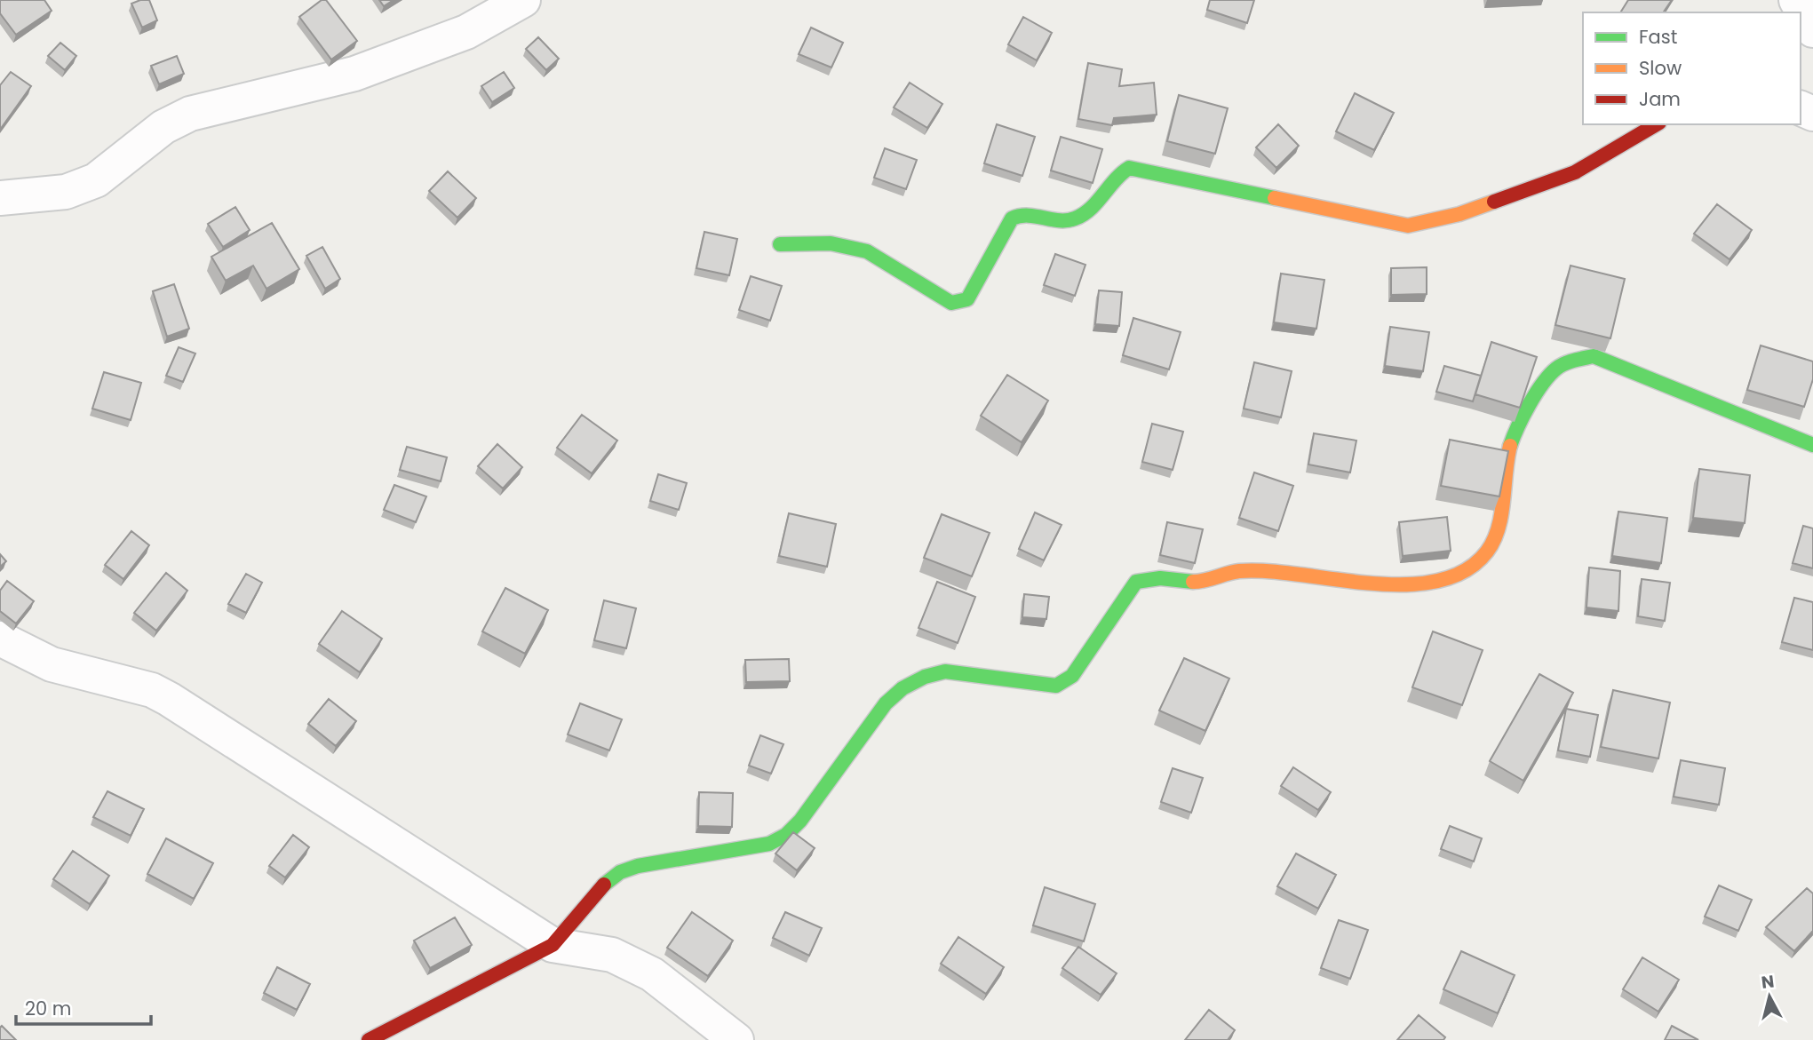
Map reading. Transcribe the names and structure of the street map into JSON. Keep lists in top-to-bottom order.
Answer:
{
  "legend": ["Fast", "Slow", "Jam"],
  "scale_bar": "20 m",
  "north": "top"
}
